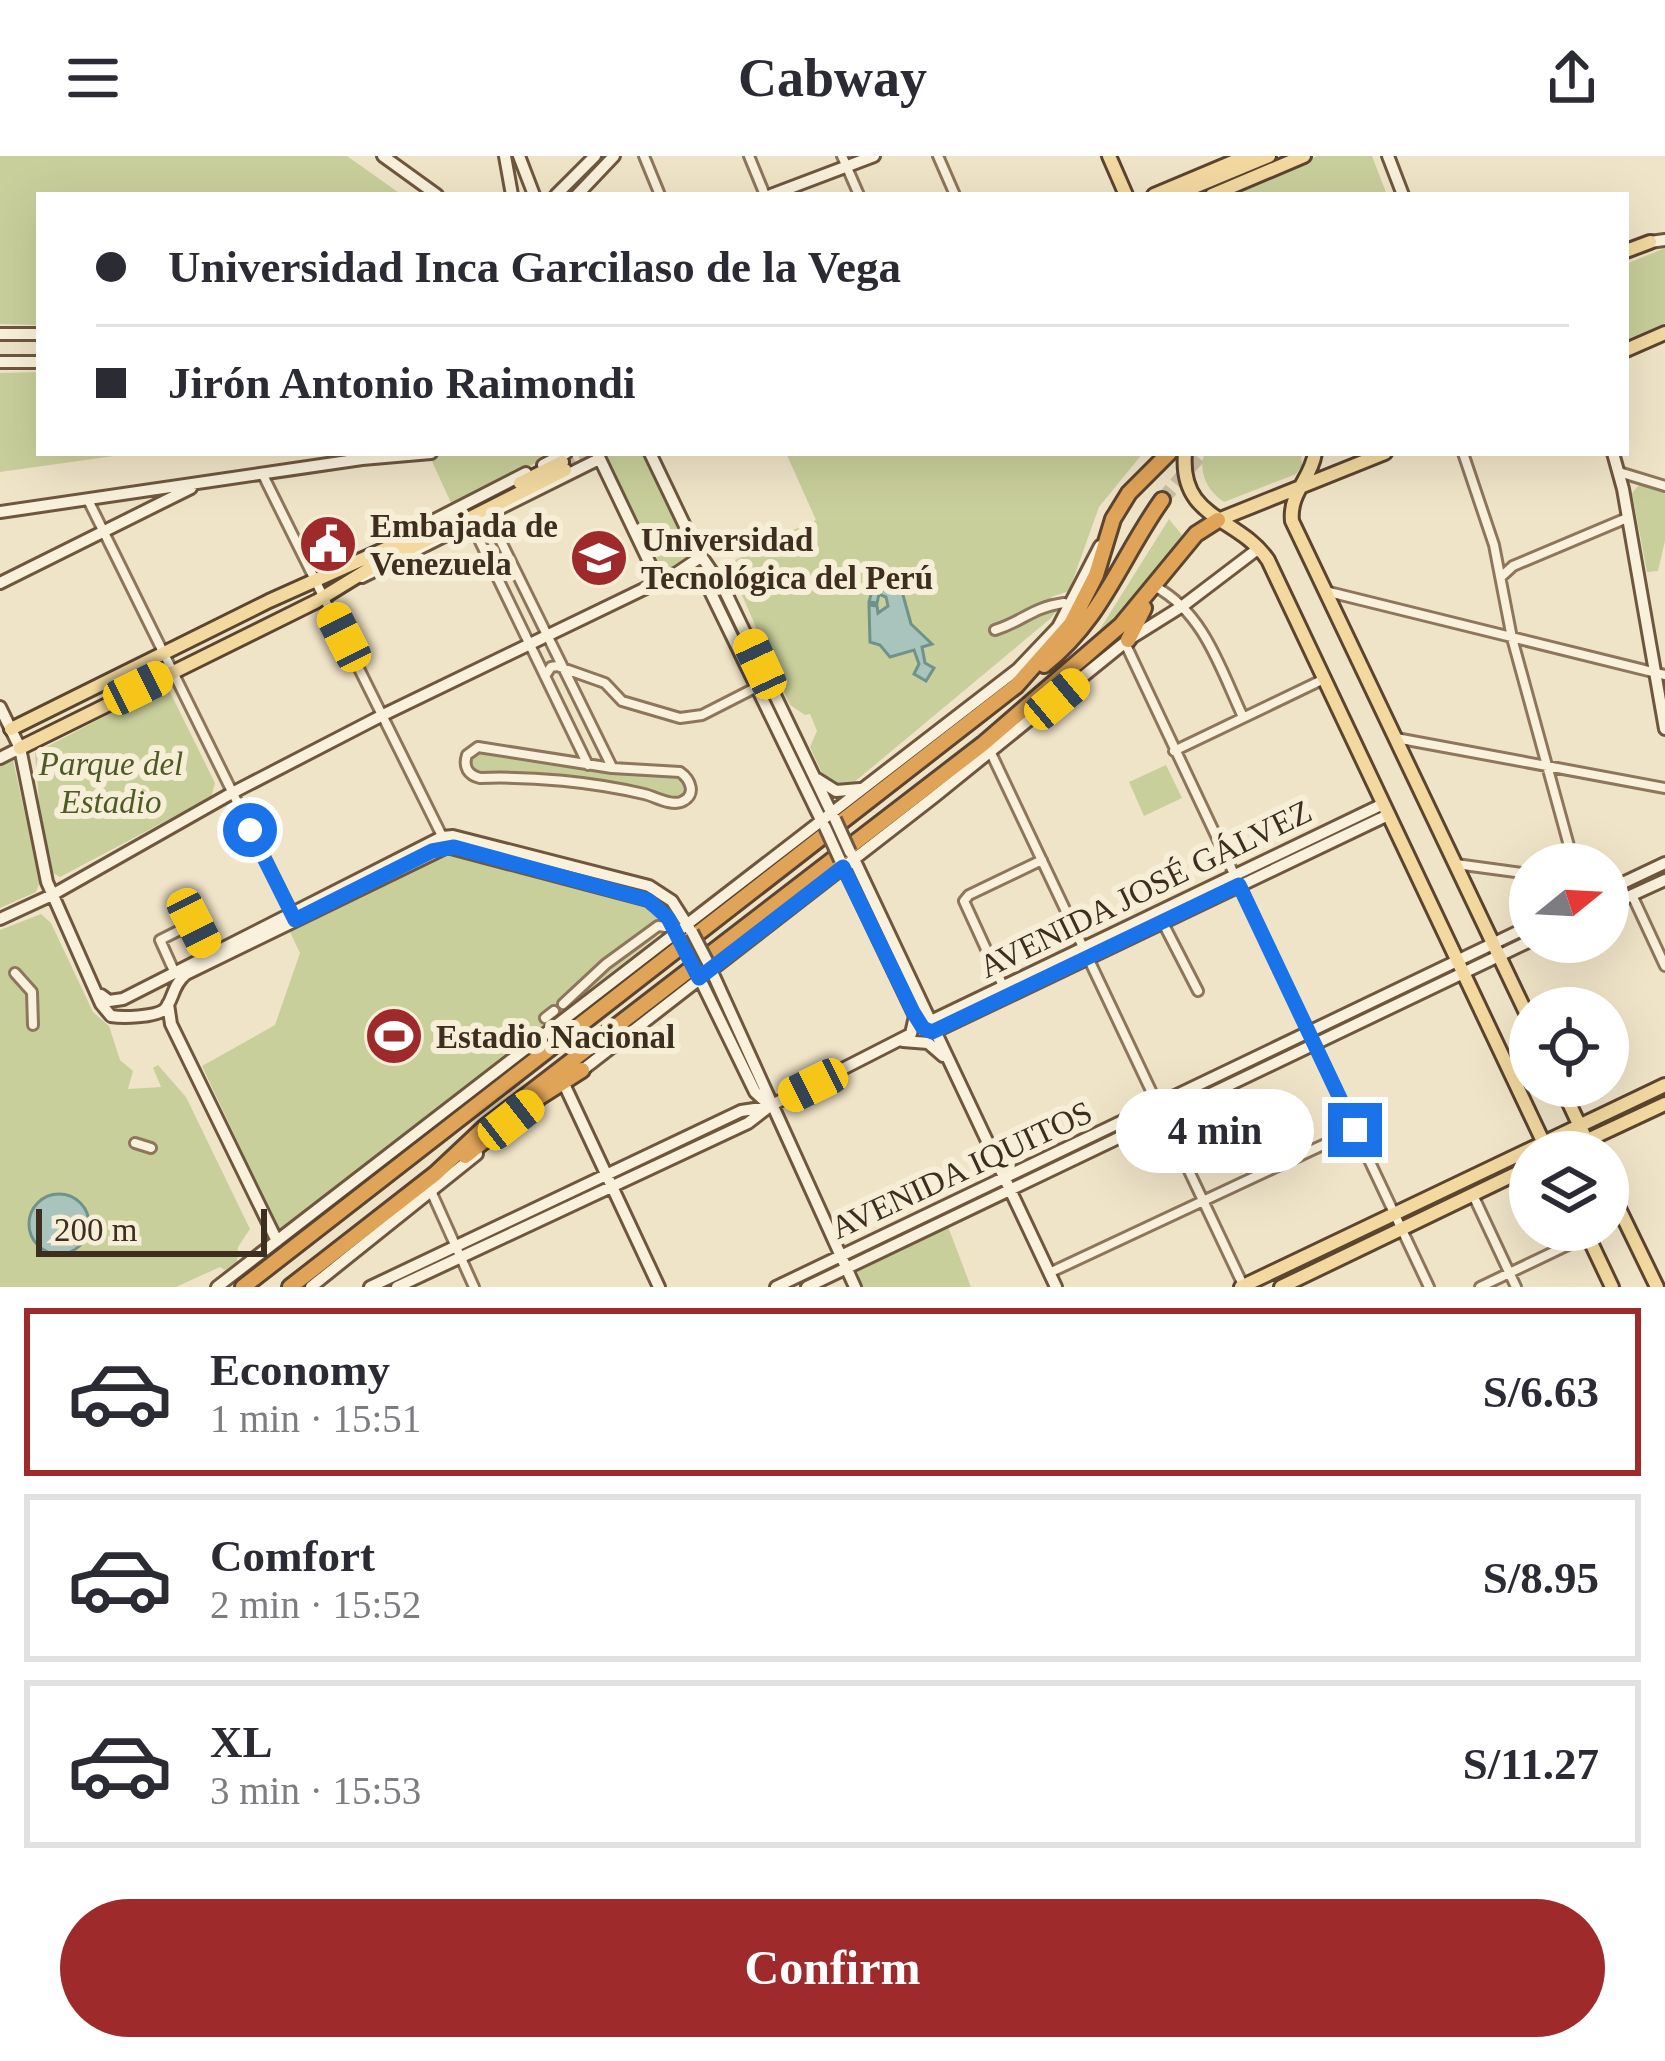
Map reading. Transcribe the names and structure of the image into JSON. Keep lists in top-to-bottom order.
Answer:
{
  "streets": {
    "main road": ["AVENIDA JOSÉ GÁLVEZ", "AVENIDA IQUITOS"]
  },
  "parks": ["Parque del Estadio"],
  "places": {
    "public building": ["Embajada de Venezuela"],
    "school or university": ["Universidad Tecnológica del Perú"],
    "sports": ["Estadio Nacional"]
  },
  "scale_bar": "200 m",
  "north": "right",
  "page": {
    "header": "Cabway",
    "banner": ["Universidad Inca Garcilaso de la Vega", "Jirón Antonio Raimondi"],
    "bubble": "4 min",
    "scale": "200 m",
    "list": [
      {
        "name": "Economy",
        "note": "1 min · 15:51",
        "value": "S/6.63"
      },
      {
        "name": "Comfort",
        "note": "2 min · 15:52",
        "value": "S/8.95"
      },
      {
        "name": "XL",
        "note": "3 min · 15:53",
        "value": "S/11.27"
      }
    ],
    "buttons": "Confirm"
  }
}
